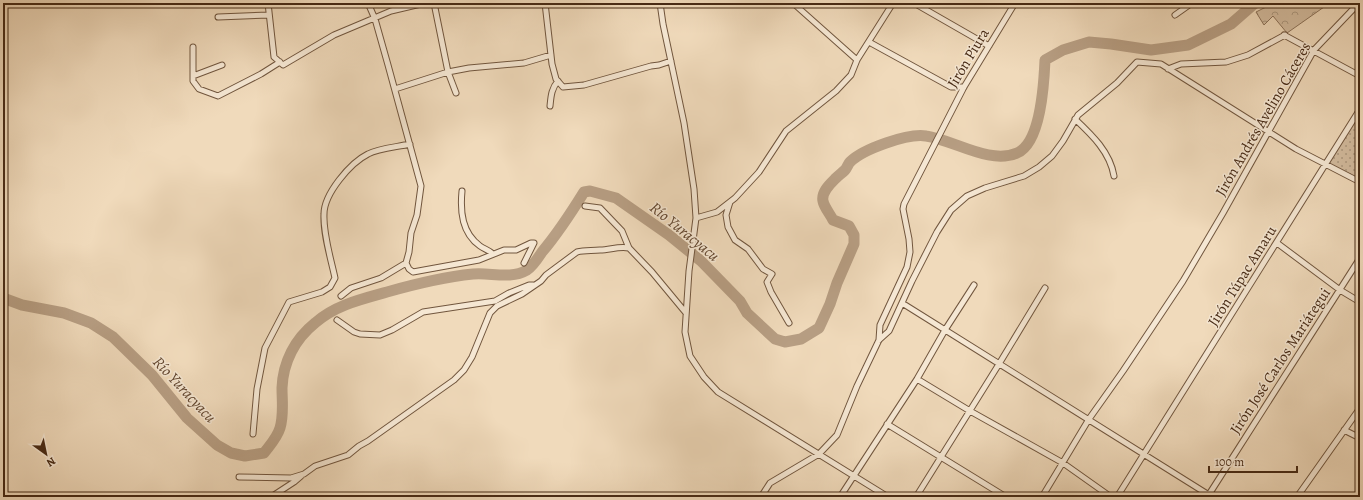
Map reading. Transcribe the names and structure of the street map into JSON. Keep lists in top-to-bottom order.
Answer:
{
  "streets": {
    "street": [
      "Jirón Piura",
      "Jirón Andrés Avelino Cáceres",
      "Jirón Túpac Amaru",
      "Jirón José Carlos Mariátegui"
    ]
  },
  "water": ["Río Yuracyacu"],
  "scale_bar": "100 m",
  "north": "bottom right"
}
